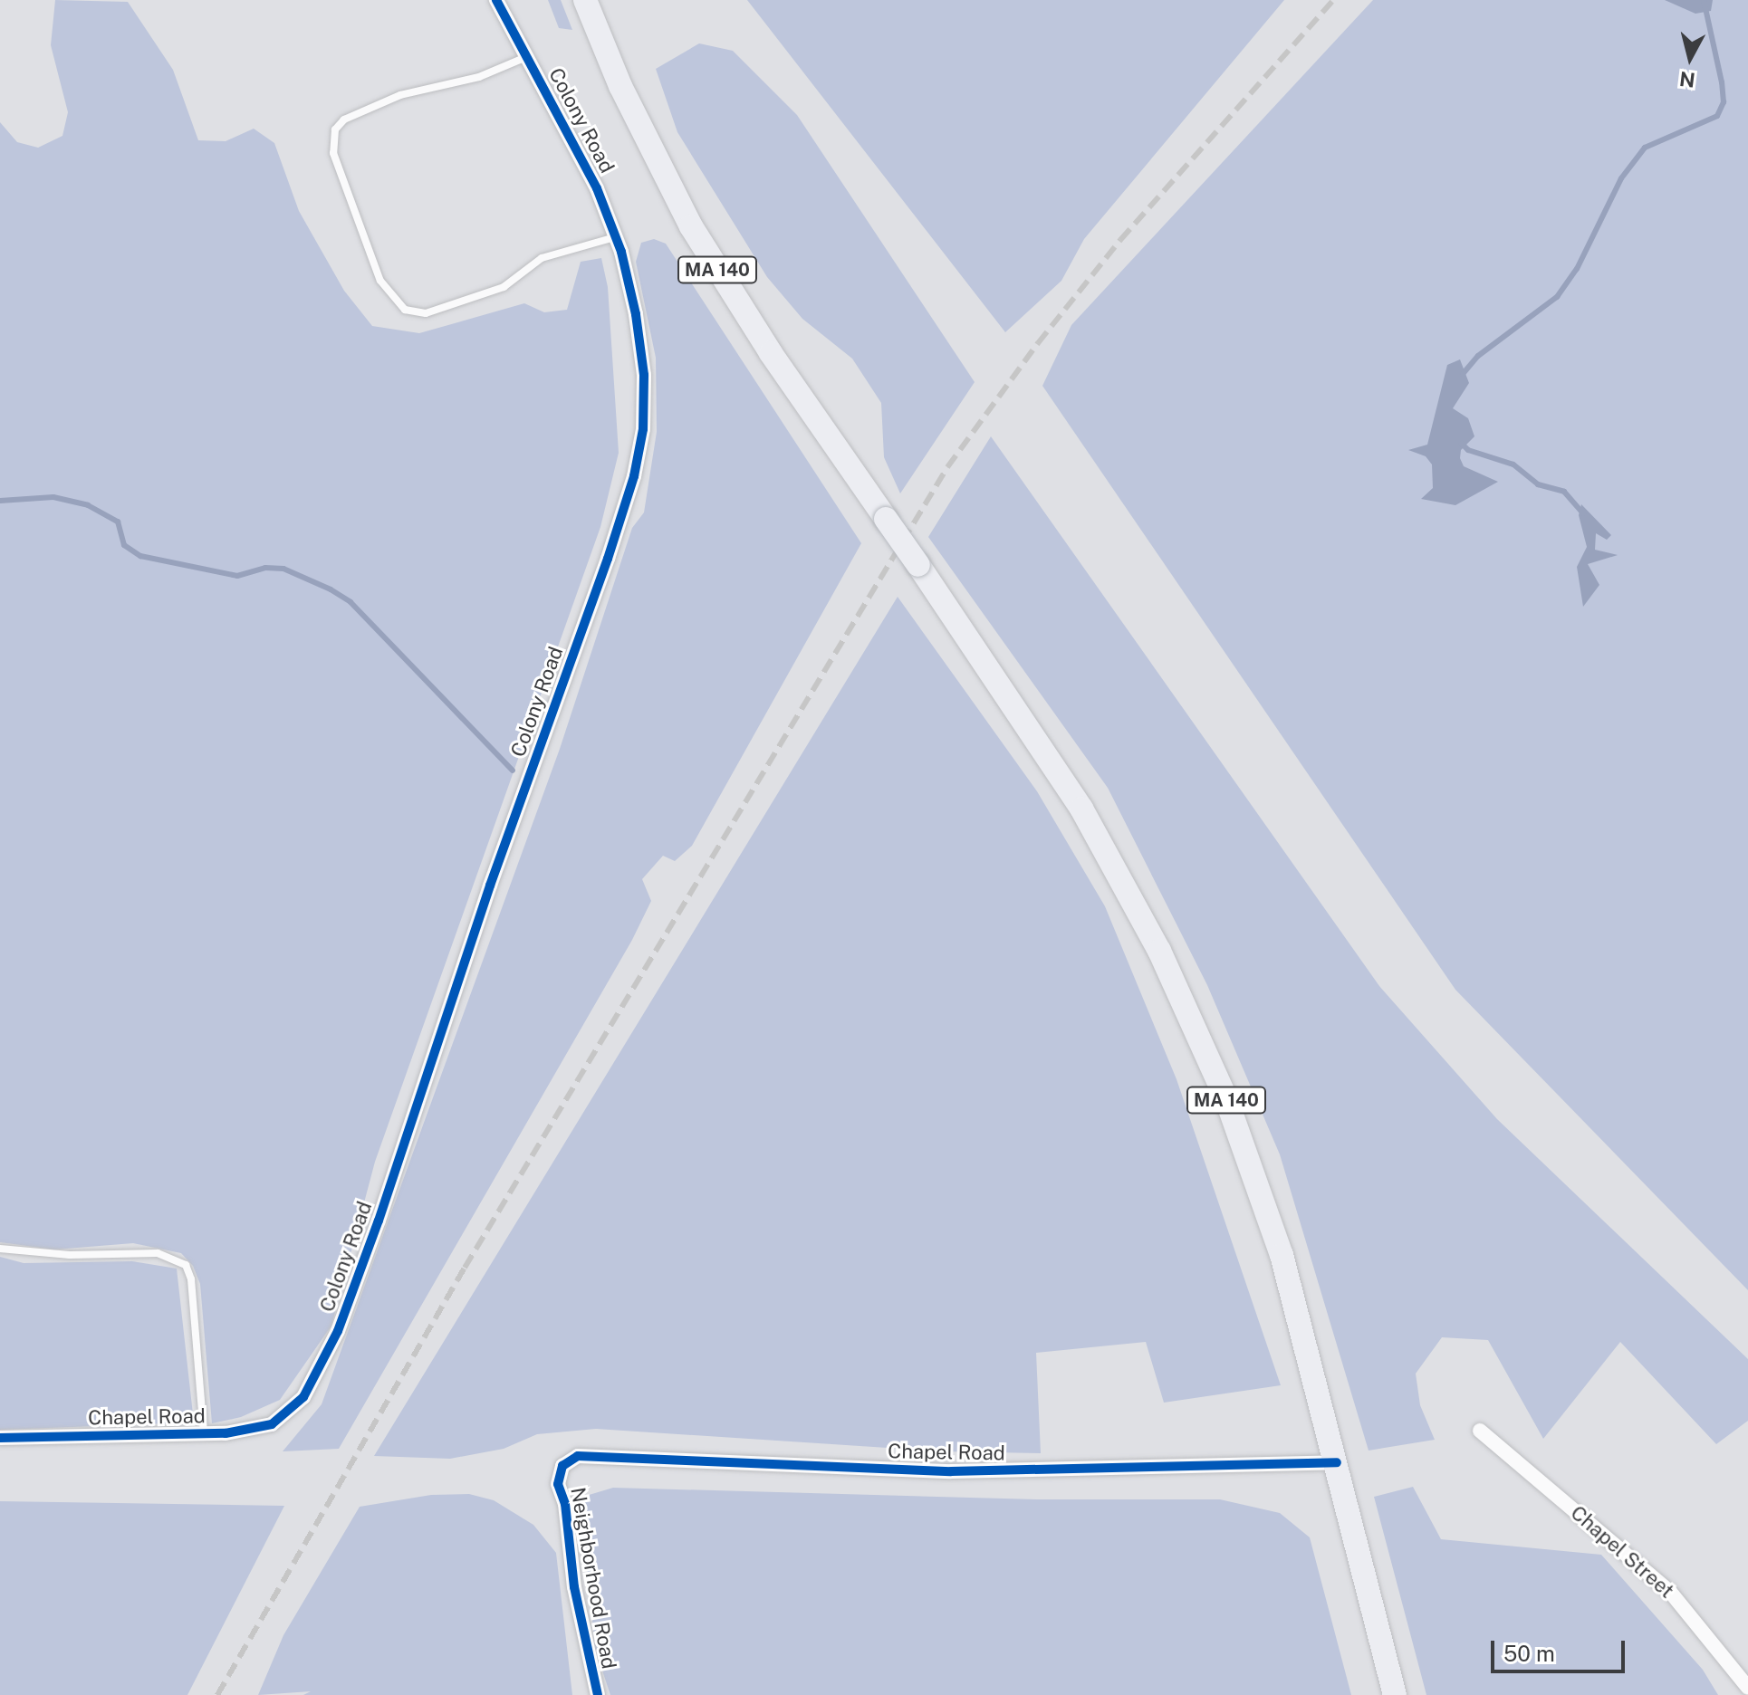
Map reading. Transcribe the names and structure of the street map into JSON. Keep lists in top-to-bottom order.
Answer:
{
  "streets": {
    "highway": ["MA 140"],
    "street": [
      "Colony Road",
      "Chapel Road",
      "Chapel Street",
      "Neighborhood Road"
    ]
  },
  "crossings": [
    ["Colony Road", "Chapel Road"],
    ["MA 140", "Chapel Road"],
    ["Chapel Road", "Neighborhood Road"]
  ],
  "scale_bar": "50 m",
  "north": "bottom"
}
